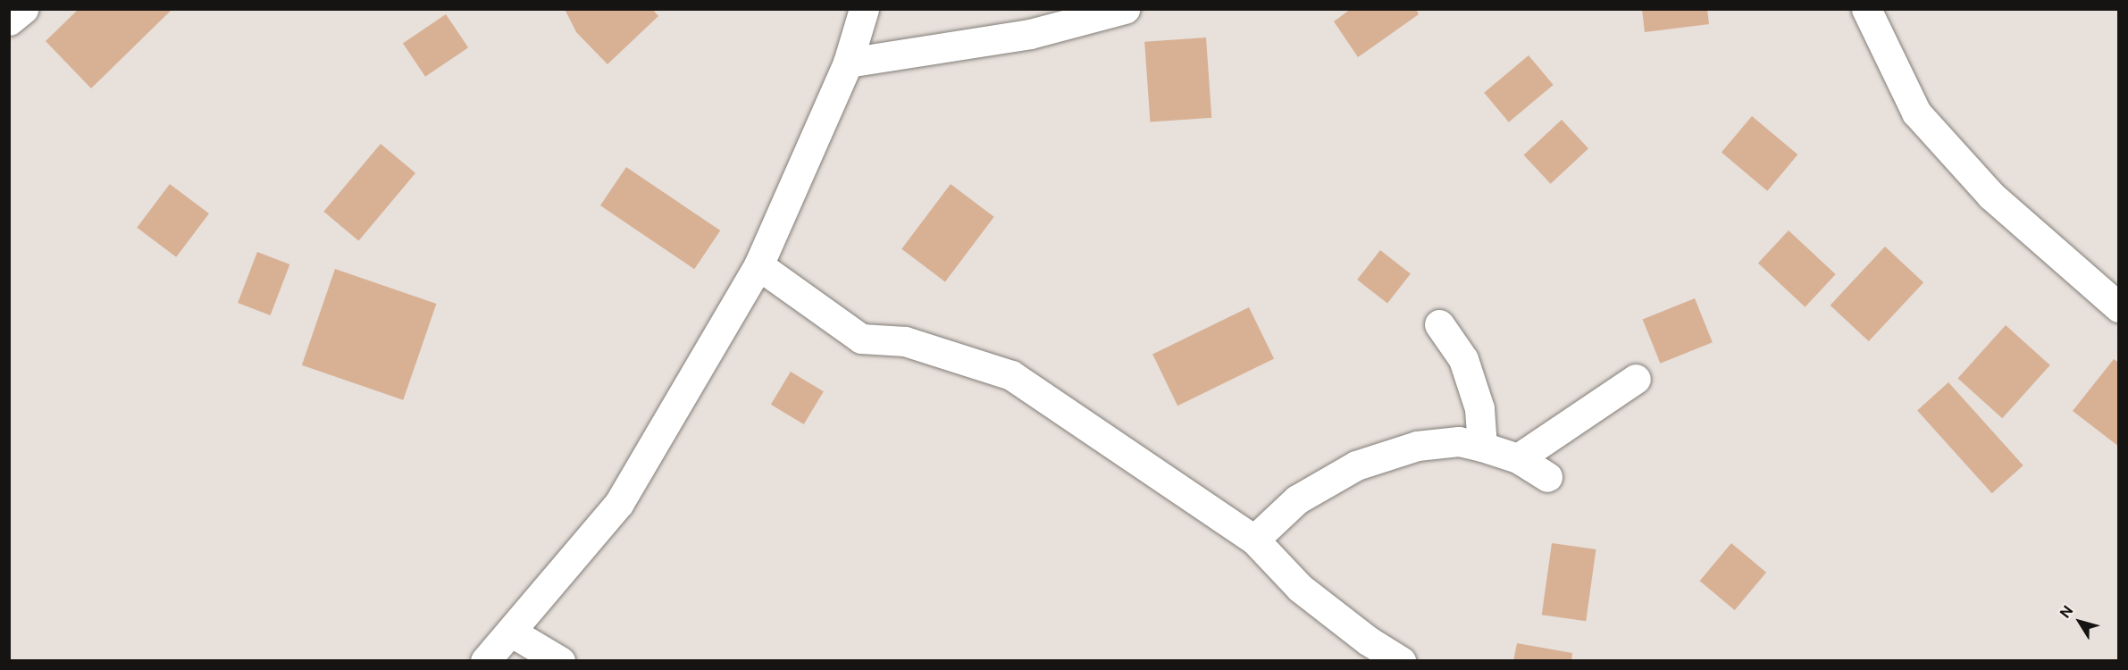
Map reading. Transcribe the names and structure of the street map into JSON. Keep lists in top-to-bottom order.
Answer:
{
  "north": "top left"
}
